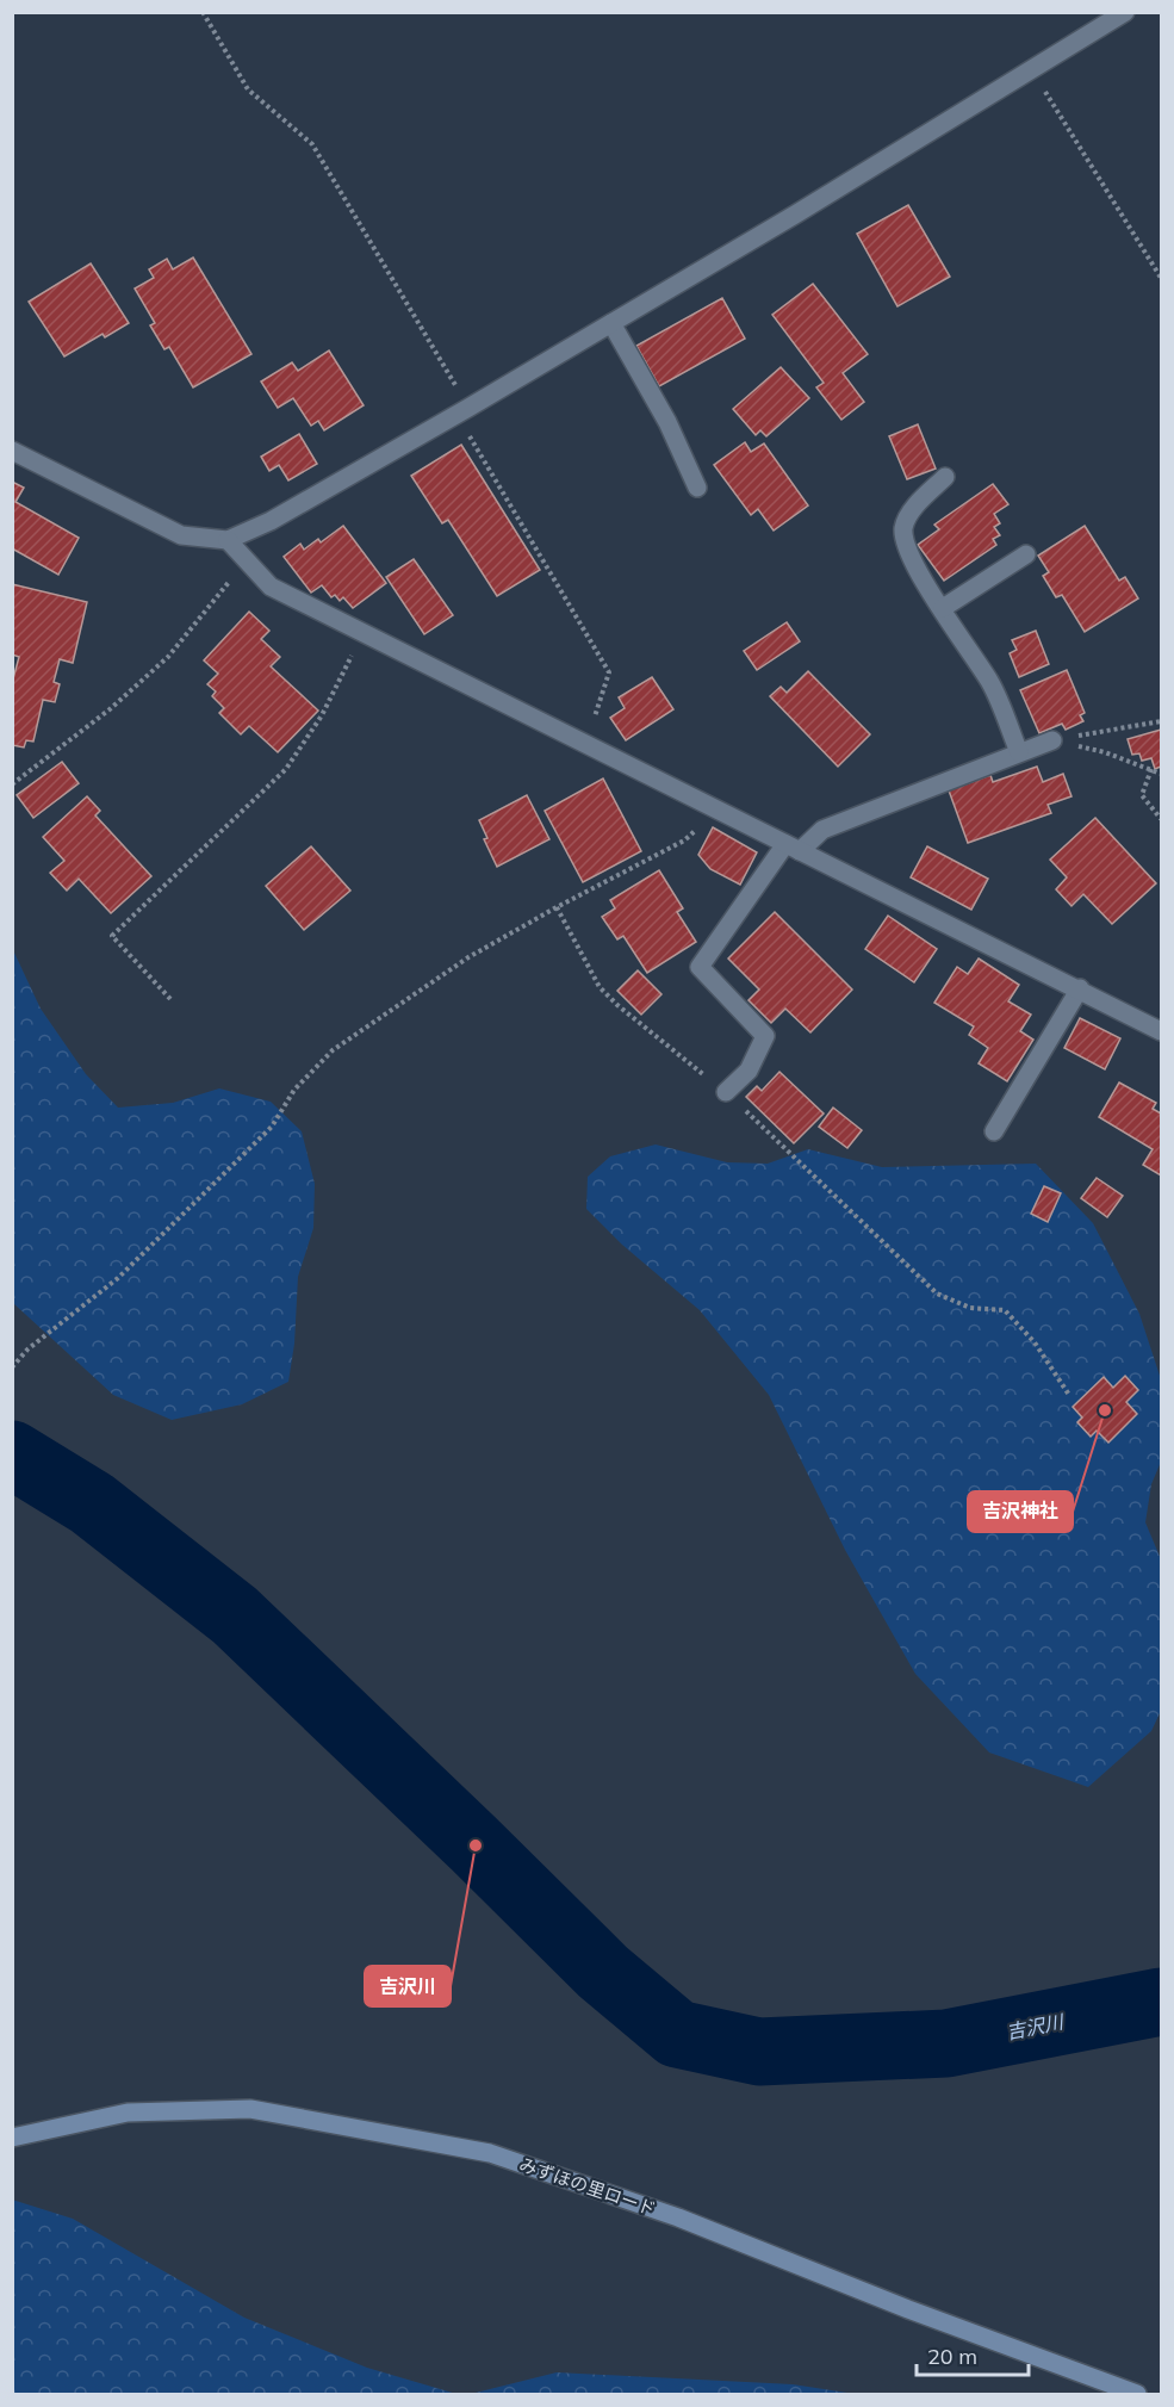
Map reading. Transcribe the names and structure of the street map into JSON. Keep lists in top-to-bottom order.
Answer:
{
  "streets": {
    "street": ["みずほの里ロード"]
  },
  "water": ["吉沢川"],
  "places": ["吉沢神社", "吉沢川"],
  "scale_bar": "20 m"
}
